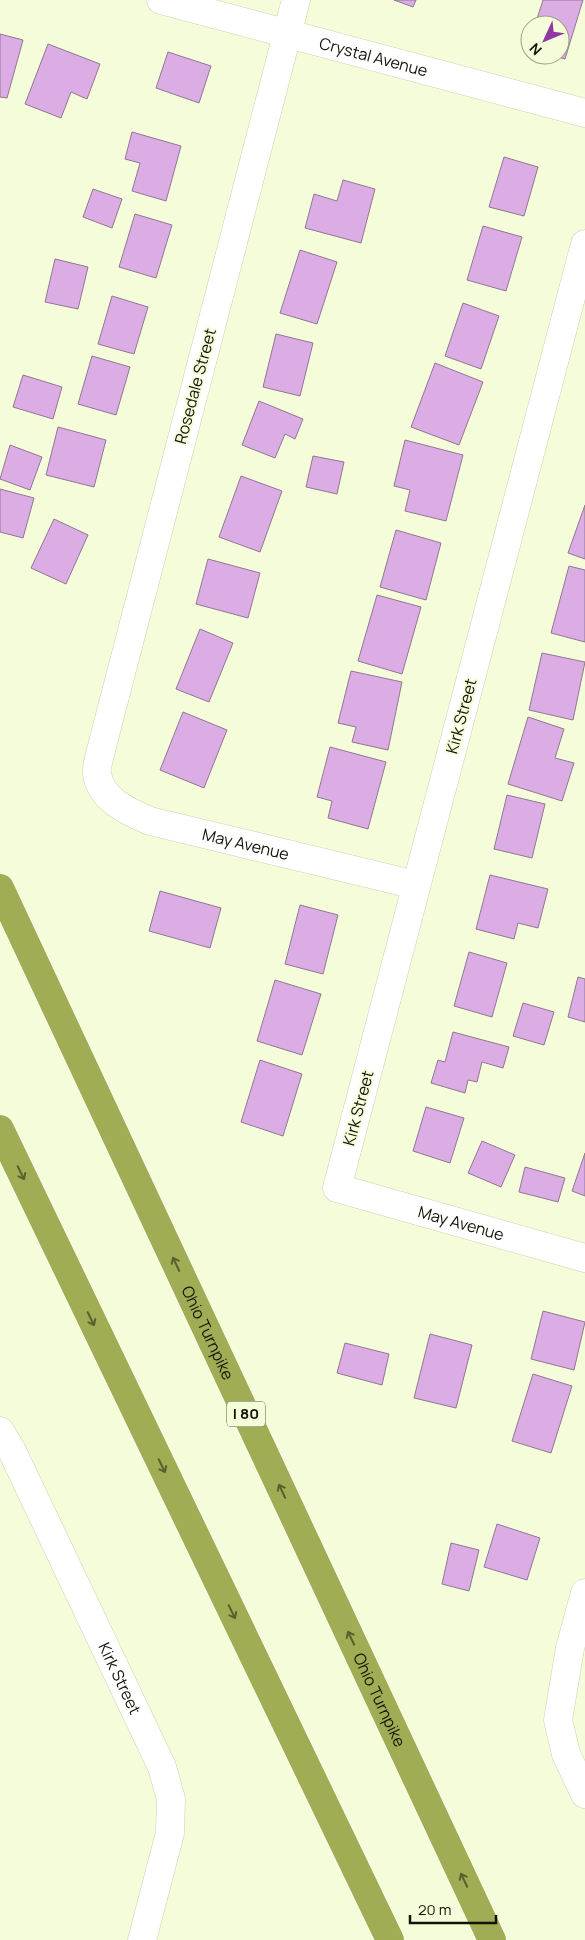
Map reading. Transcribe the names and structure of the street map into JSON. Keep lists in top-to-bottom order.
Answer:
{
  "streets": {
    "highway": ["Ohio Turnpike", "I 80"],
    "street": [
      "Crystal Avenue",
      "Rosedale Street",
      "Kirk Street",
      "May Avenue"
    ]
  },
  "crossings": [
    ["Crystal Avenue", "Rosedale Street"],
    ["Rosedale Street", "May Avenue"],
    ["Kirk Street", "May Avenue"]
  ],
  "scale_bar": "20 m",
  "north": "bottom left"
}
